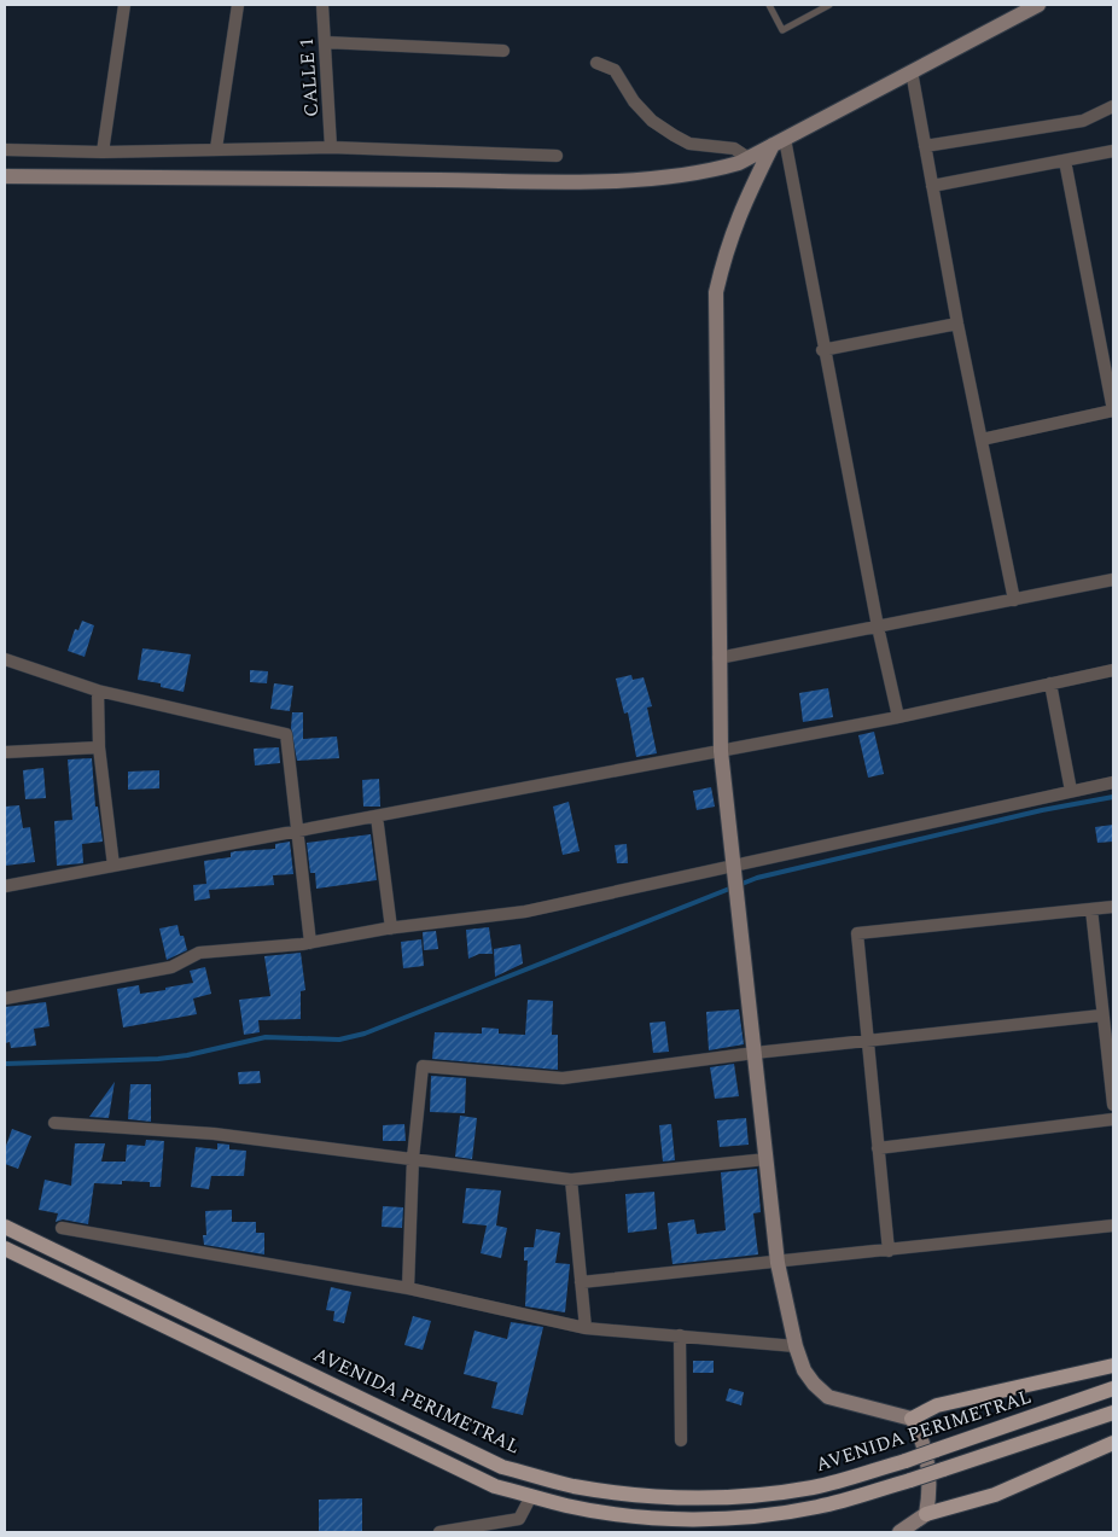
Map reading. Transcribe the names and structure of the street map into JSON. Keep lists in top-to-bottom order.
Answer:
{
  "streets": {
    "main road": ["AVENIDA PERIMETRAL"],
    "street": ["CALLE 1"]
  }
}
